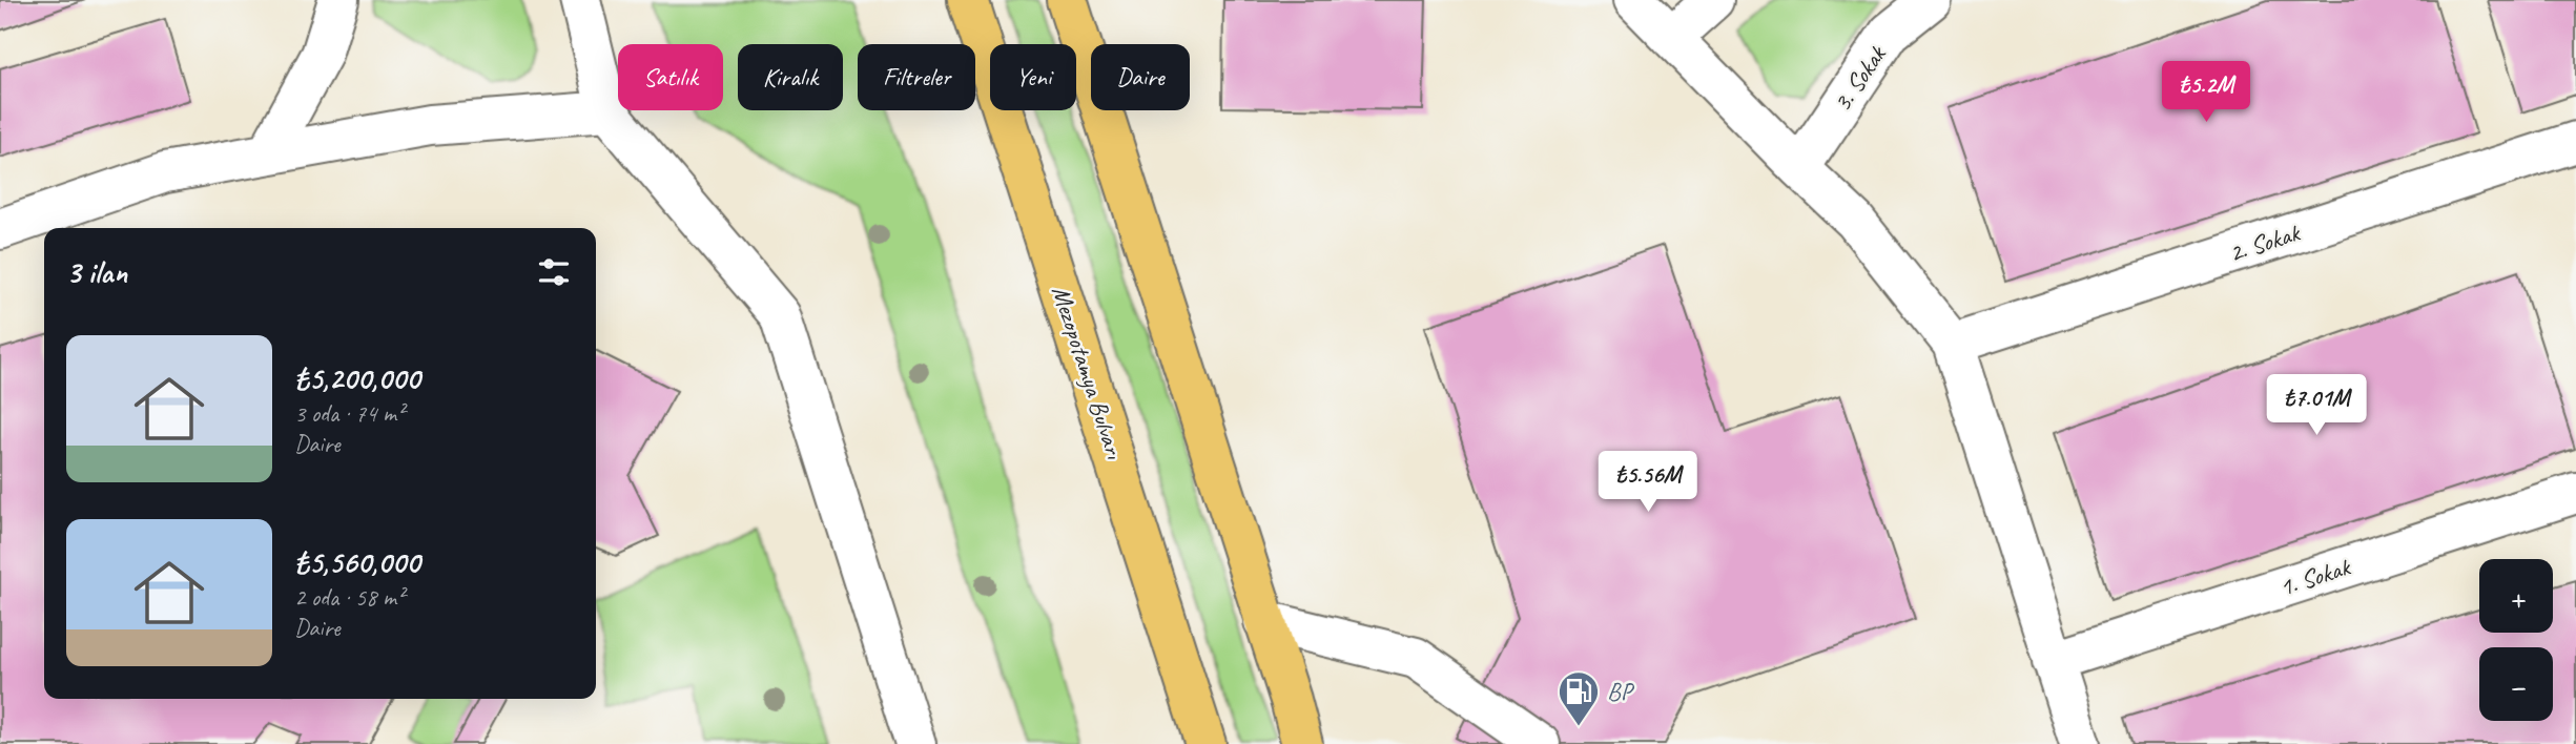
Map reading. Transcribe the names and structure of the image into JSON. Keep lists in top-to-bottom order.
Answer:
{
  "streets": {
    "main road": ["Mezopotamya Bulvarı"],
    "lane": ["3. Sokak", "2. Sokak", "1. Sokak"]
  },
  "places": {
    "fuel station": ["BP"]
  },
  "page": {
    "chip": [
      "Satılık",
      "Kiralık",
      "Filtreler",
      "Yeni",
      "Daire"
    ],
    "price": ["₺5.2M", "₺7.01M", "₺5.56M"],
    "heading": "3 ilan",
    "list": [
      {
        "name": "₺5,200,000",
        "note": "3 oda · 74 m² · Daire"
      },
      {
        "name": "₺5,560,000",
        "note": "2 oda · 58 m² · Daire"
      }
    ],
    "map_buttons": ["+", "−"]
  }
}
